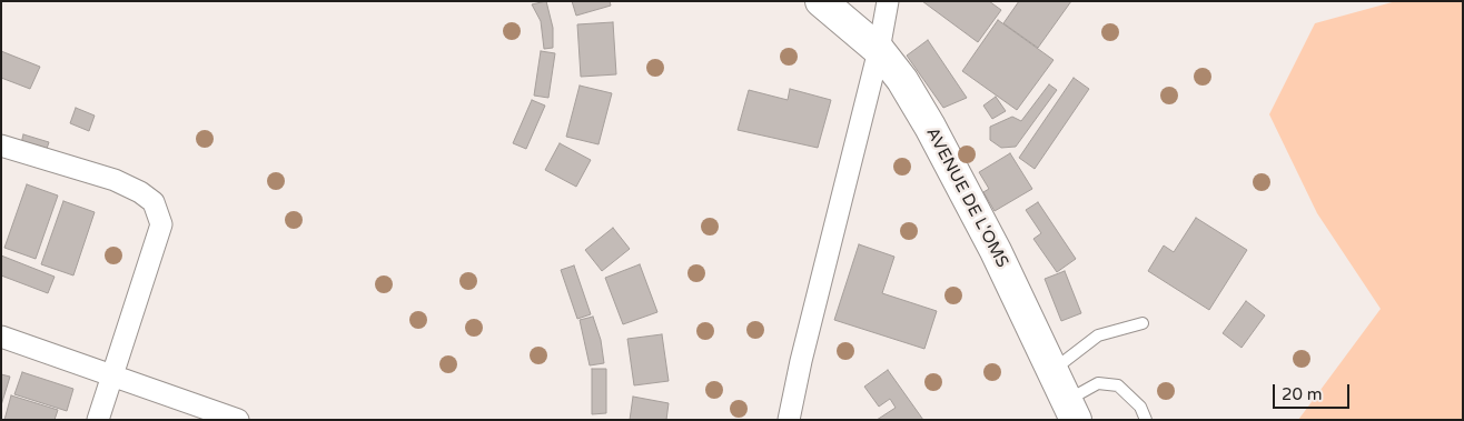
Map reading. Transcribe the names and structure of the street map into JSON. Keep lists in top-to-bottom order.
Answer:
{
  "streets": {
    "street": ["AVENUE DE L'OMS"]
  },
  "scale_bar": "20 m"
}
